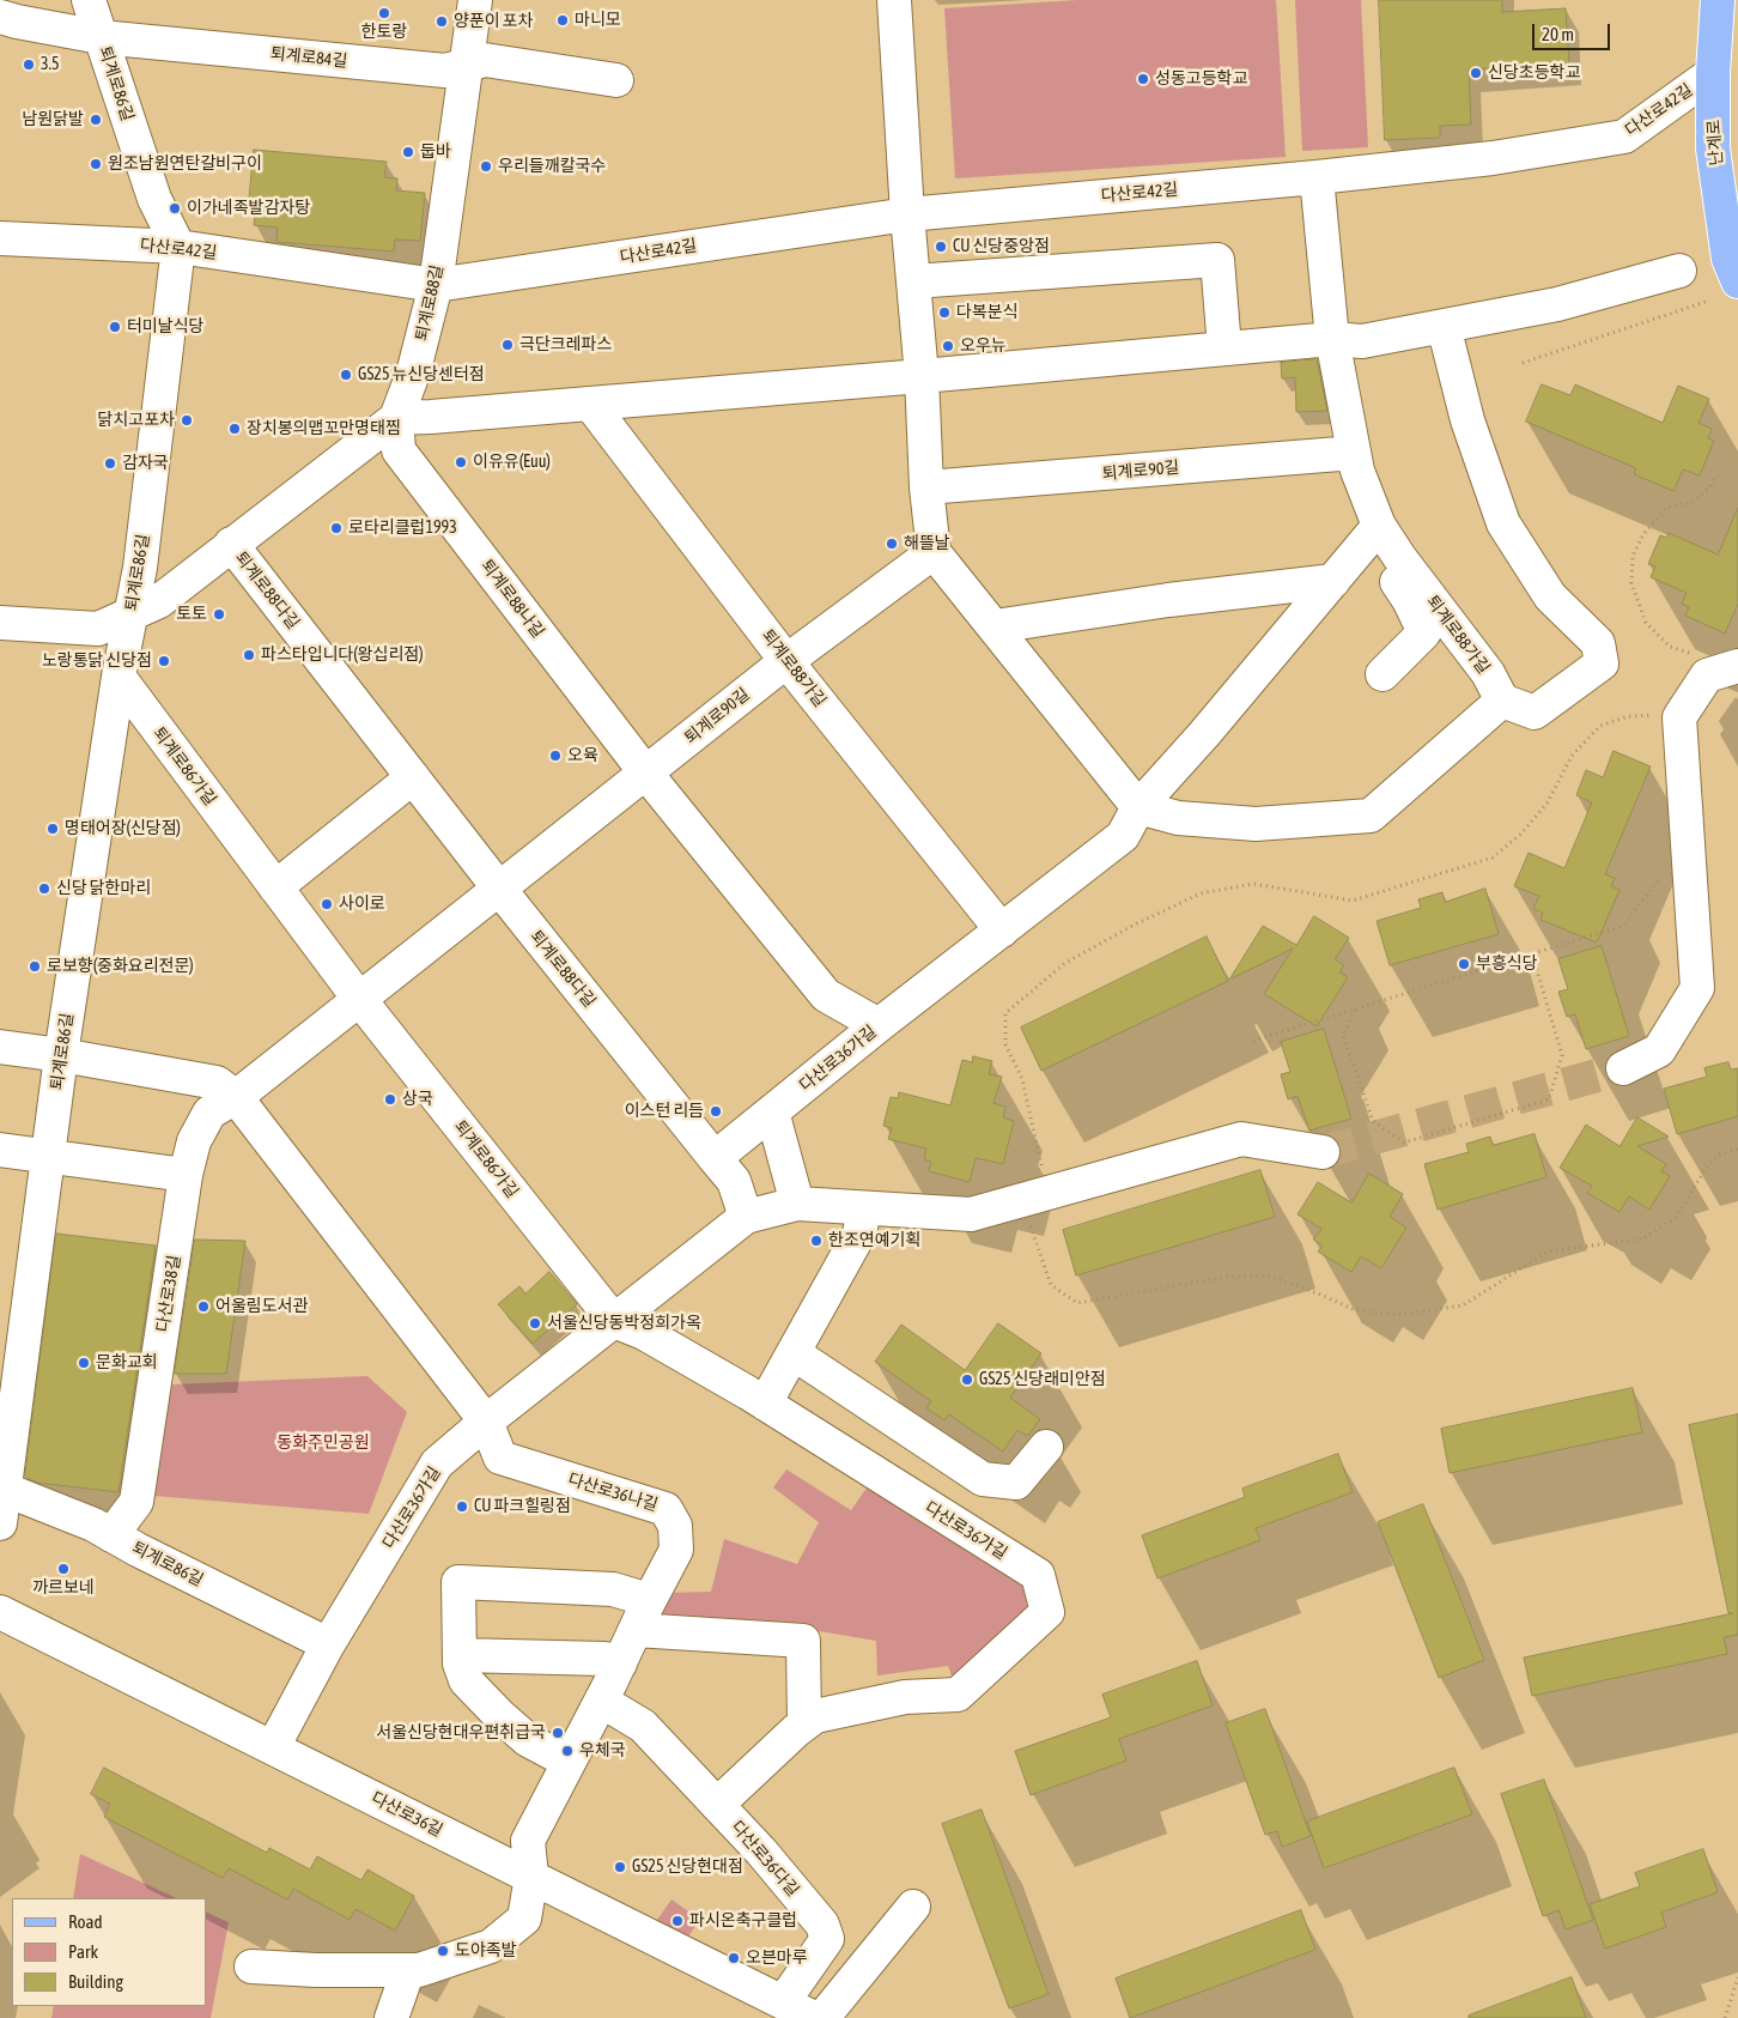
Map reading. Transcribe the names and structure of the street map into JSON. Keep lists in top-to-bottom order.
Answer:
{
  "streets": {
    "main road": ["난계로"],
    "street": [
      "퇴계로84길",
      "퇴계로86길",
      "다산로42길",
      "퇴계로88길",
      "퇴계로90길",
      "퇴계로88다길",
      "퇴계로88나길",
      "퇴계로88가길",
      "퇴계로86가길",
      "다산로36가길",
      "다산로38길",
      "다산로36나길",
      "다산로36길",
      "다산로36다길"
    ]
  },
  "crossings": [
    ["퇴계로84길", "퇴계로86길"],
    ["퇴계로84길", "퇴계로88길"],
    ["퇴계로86길", "다산로42길"],
    ["퇴계로86길", "퇴계로86가길"],
    ["퇴계로86길", "다산로36가길"],
    ["퇴계로86길", "다산로38길"],
    ["다산로42길", "난계로"],
    ["다산로42길", "퇴계로88길"],
    ["퇴계로88길", "퇴계로88나길"],
    ["퇴계로90길", "퇴계로88나길"],
    ["퇴계로90길", "퇴계로88가길"],
    ["퇴계로88다길", "다산로36가길"],
    ["퇴계로88나길", "다산로36가길"],
    ["퇴계로88가길", "다산로36가길"],
    ["퇴계로86가길", "다산로36가길"],
    ["퇴계로86가길", "다산로38길"],
    ["다산로36가길", "다산로36나길"],
    ["다산로36가길", "다산로36길"],
    ["다산로36나길", "다산로36길"],
    ["다산로36나길", "다산로36다길"],
    ["다산로36길", "다산로36다길"]
  ],
  "parks": ["동화주민공원"],
  "places": [
    "한토랑",
    "마니모",
    "양푼이 포차",
    "3.5",
    "신당초등학교",
    "성동고등학교",
    "남원닭발",
    "둡바",
    "원조남원연탄갈비구이",
    "우리들깨칼국수",
    "이가네족발감자탕",
    "CU 신당중앙점",
    "다복분식",
    "터미날식당",
    "극단크레파스",
    "오우뉴",
    "GS25 뉴신당센터점",
    "닭치고포차",
    "장치봉의맵꼬만명태찜",
    "이유유(Euu)",
    "감자국",
    "로타리클럽1993",
    "해뜰날",
    "토토",
    "파스타입니다(왕십리점)",
    "노랑통닭 신당점",
    "오육",
    "명태어장(신당점)",
    "신당 닭한마리",
    "사이로",
    "부흥식당",
    "로보향(중화요리전문)",
    "상국",
    "이스턴 리듬",
    "한조연예기획",
    "어울림도서관",
    "서울신당동박정희가옥",
    "문화교회",
    "GS25 신당래미안점",
    "CU 파크힐링점",
    "까르보네",
    "서울신당현대우편취급국",
    "우체국",
    "GS25 신당현대점",
    "파시온축구클럽",
    "도야족발",
    "오븐마루"
  ],
  "legend": ["Road", "Park", "Building"],
  "scale_bar": "20 m"
}
